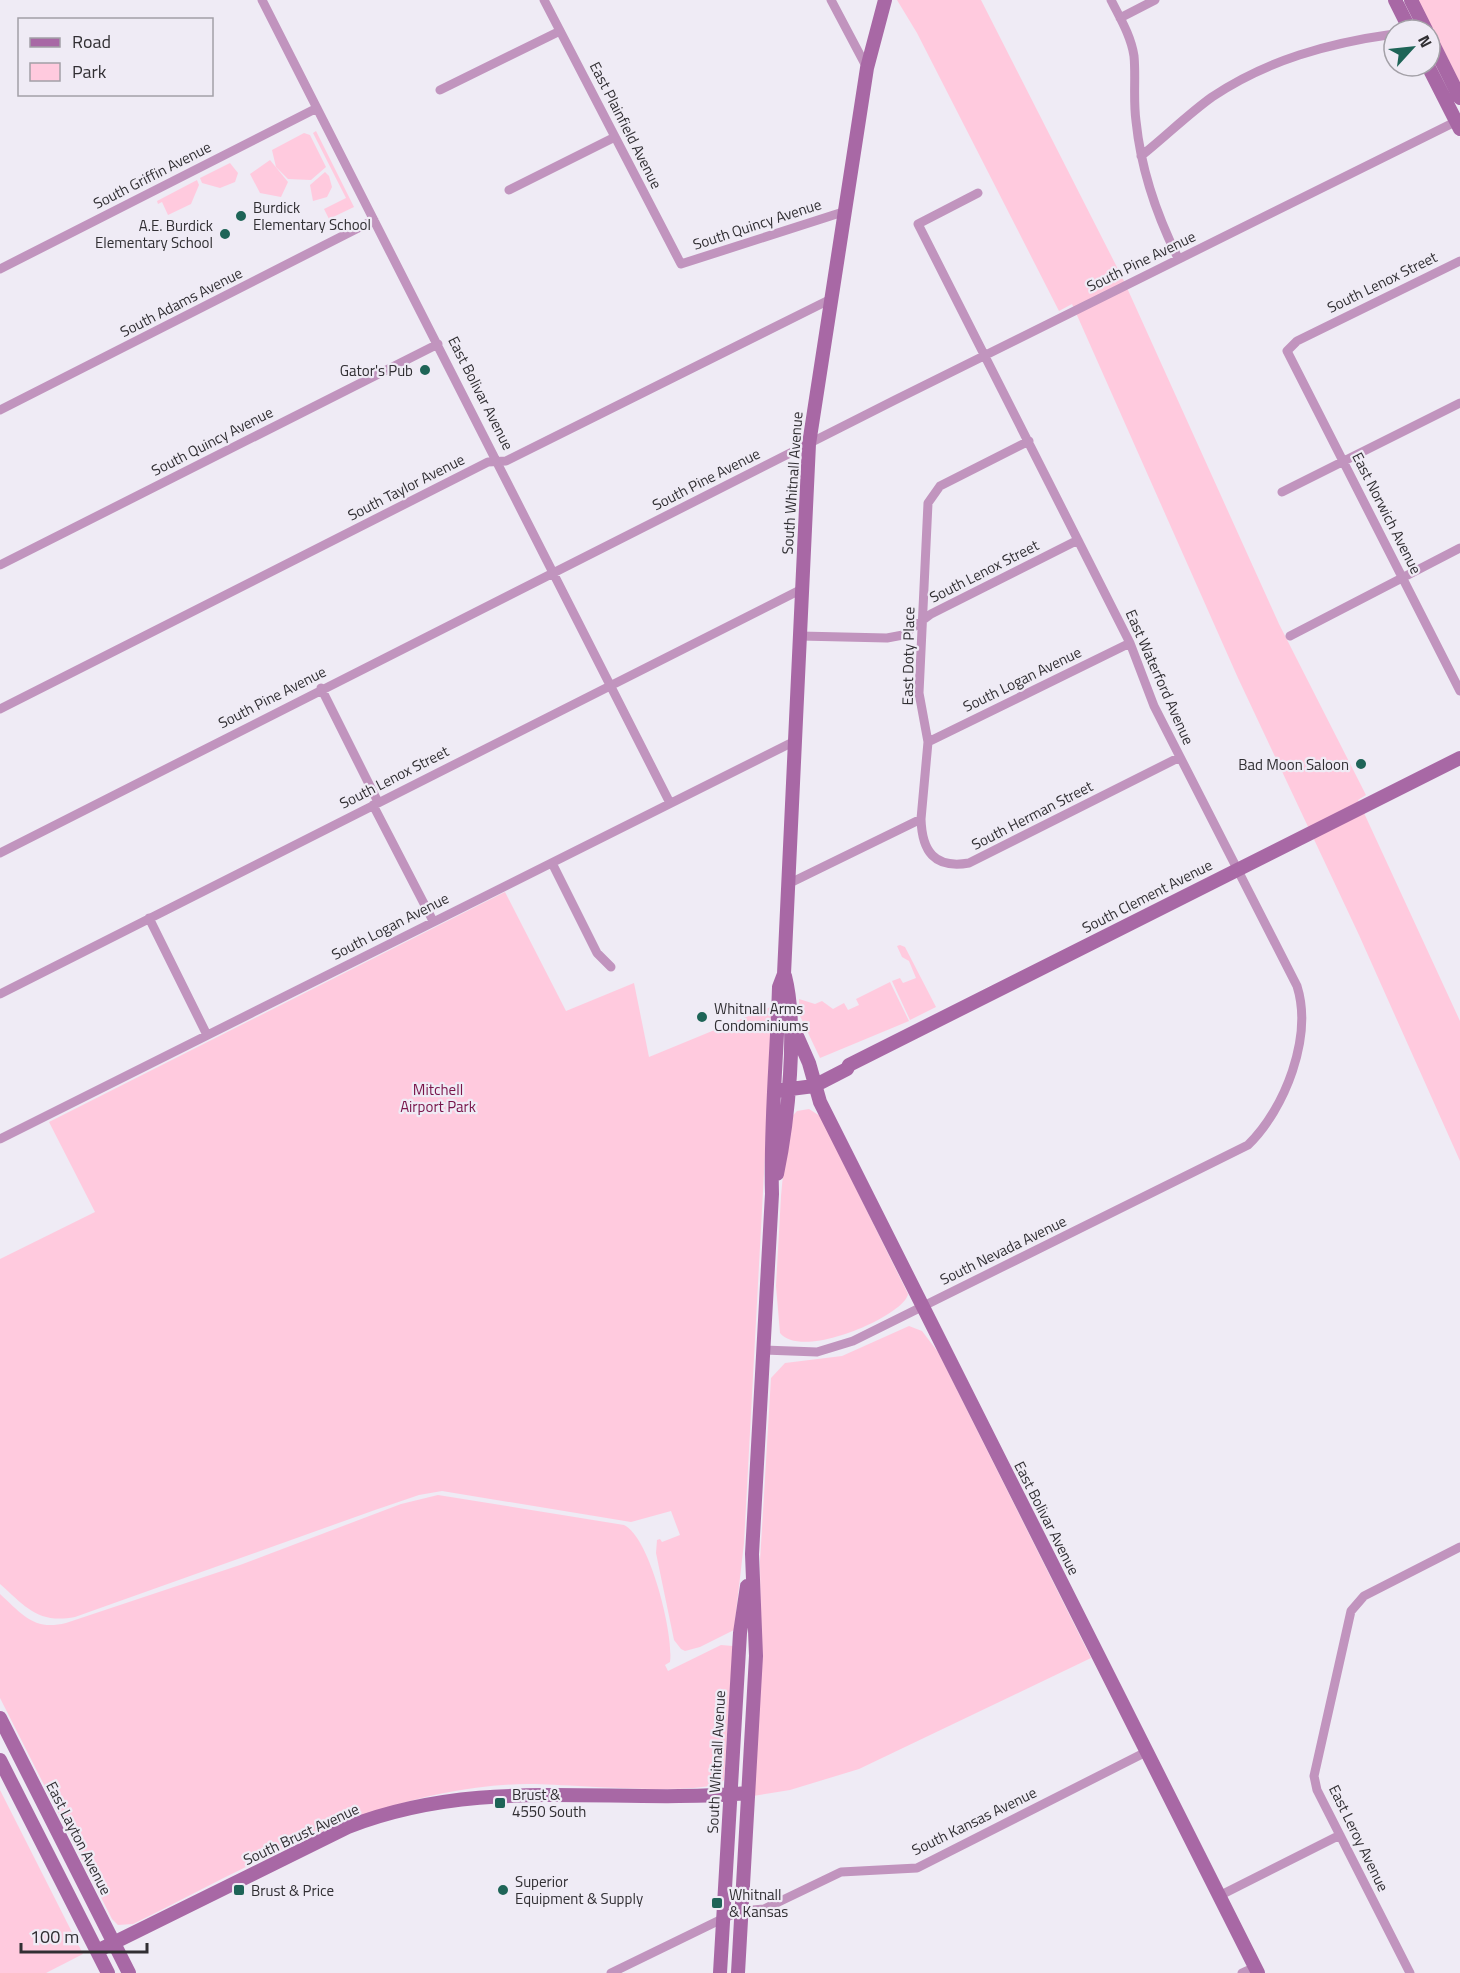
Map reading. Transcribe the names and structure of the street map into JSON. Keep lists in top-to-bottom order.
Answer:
{
  "streets": {
    "street": [
      "East Plainfield Avenue",
      "South Griffin Avenue",
      "South Quincy Avenue",
      "South Pine Avenue",
      "South Lenox Street",
      "South Adams Avenue",
      "East Bolivar Avenue",
      "South Whitnall Avenue",
      "South Taylor Avenue",
      "East Norwich Avenue",
      "East Doty Place",
      "East Waterford Avenue",
      "South Logan Avenue",
      "South Herman Street",
      "South Clement Avenue",
      "South Nevada Avenue",
      "South Kansas Avenue",
      "South Brust Avenue",
      "East Layton Avenue",
      "East Leroy Avenue"
    ]
  },
  "crossings": [
    ["East Plainfield Avenue", "South Quincy Avenue"],
    ["South Griffin Avenue", "East Bolivar Avenue"],
    ["South Quincy Avenue", "East Bolivar Avenue"],
    ["South Quincy Avenue", "South Whitnall Avenue"],
    ["South Pine Avenue", "East Bolivar Avenue"],
    ["South Pine Avenue", "South Whitnall Avenue"],
    ["South Pine Avenue", "East Waterford Avenue"],
    ["South Lenox Street", "East Bolivar Avenue"],
    ["South Lenox Street", "South Whitnall Avenue"],
    ["South Lenox Street", "East Norwich Avenue"],
    ["South Lenox Street", "East Doty Place"],
    ["South Lenox Street", "East Waterford Avenue"],
    ["South Adams Avenue", "East Bolivar Avenue"],
    ["East Bolivar Avenue", "South Whitnall Avenue"],
    ["East Bolivar Avenue", "South Taylor Avenue"],
    ["East Bolivar Avenue", "South Logan Avenue"],
    ["East Bolivar Avenue", "South Clement Avenue"],
    ["East Bolivar Avenue", "South Nevada Avenue"],
    ["East Bolivar Avenue", "South Kansas Avenue"],
    ["South Whitnall Avenue", "South Taylor Avenue"],
    ["South Whitnall Avenue", "South Logan Avenue"],
    ["South Whitnall Avenue", "South Clement Avenue"],
    ["South Whitnall Avenue", "South Nevada Avenue"],
    ["South Whitnall Avenue", "South Kansas Avenue"],
    ["South Whitnall Avenue", "South Brust Avenue"],
    ["East Doty Place", "East Waterford Avenue"],
    ["East Doty Place", "South Logan Avenue"],
    ["East Doty Place", "South Herman Street"],
    ["East Waterford Avenue", "South Logan Avenue"],
    ["East Waterford Avenue", "South Herman Street"],
    ["East Waterford Avenue", "South Clement Avenue"],
    ["East Waterford Avenue", "South Nevada Avenue"],
    ["South Brust Avenue", "East Layton Avenue"]
  ],
  "parks": ["Mitchell Airport Park"],
  "places": {
    "other": [
      "Burdick Elementary School",
      "A.E. Burdick Elementary School",
      "Gator's Pub",
      "Bad Moon Saloon",
      "Whitnall Arms Condominiums",
      "Superior Equipment & Supply"
    ],
    "transit": ["Brust & 4550 South", "Brust & Price", "Whitnall & Kansas"]
  },
  "legend": ["Road", "Park"],
  "scale_bar": "100 m",
  "north": "top right"
}
